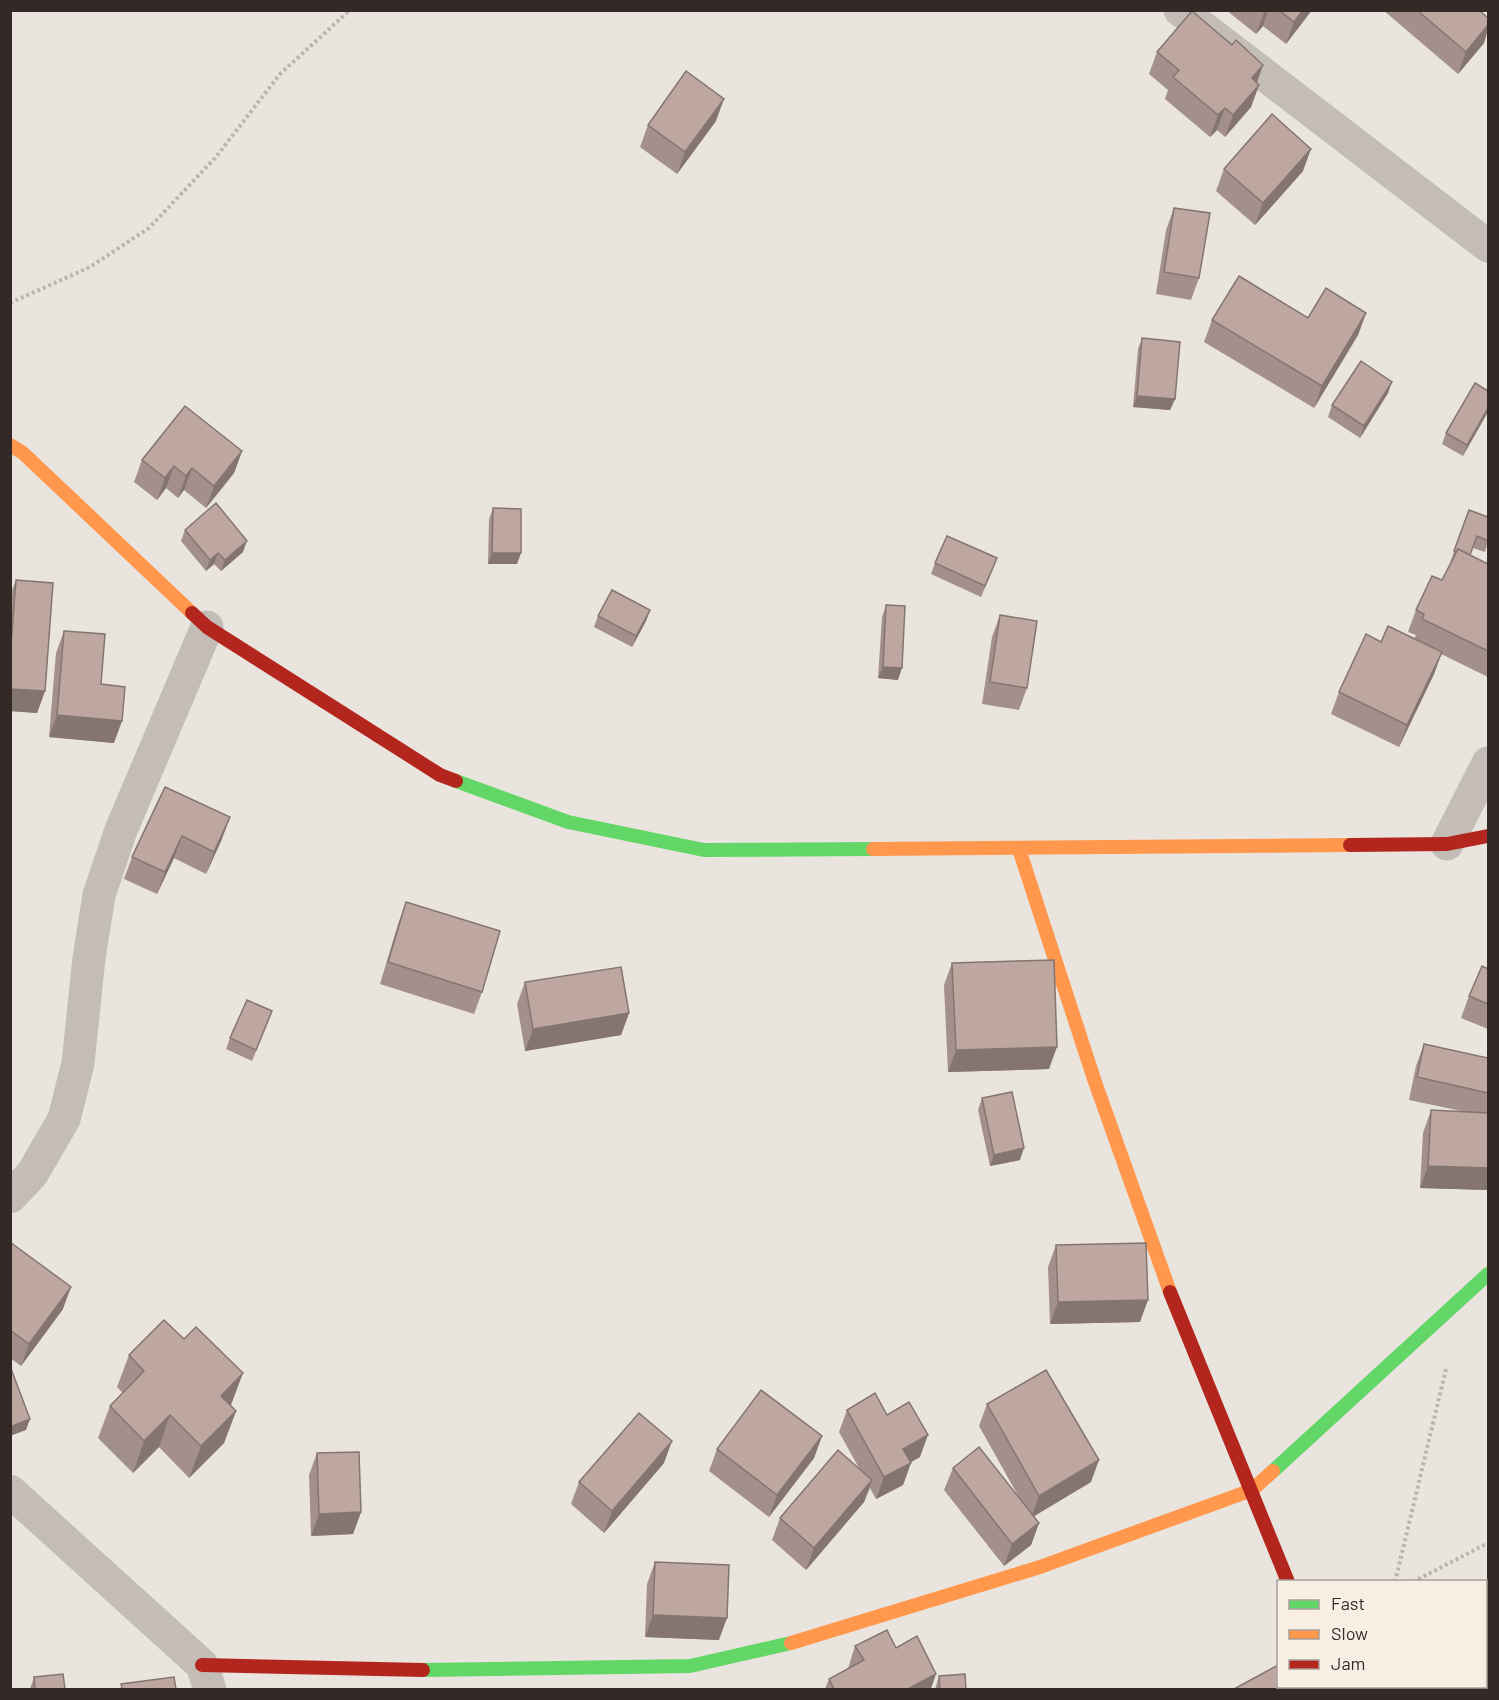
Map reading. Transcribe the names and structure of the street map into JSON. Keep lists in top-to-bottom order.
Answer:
{
  "legend": ["Fast", "Slow", "Jam"]
}
